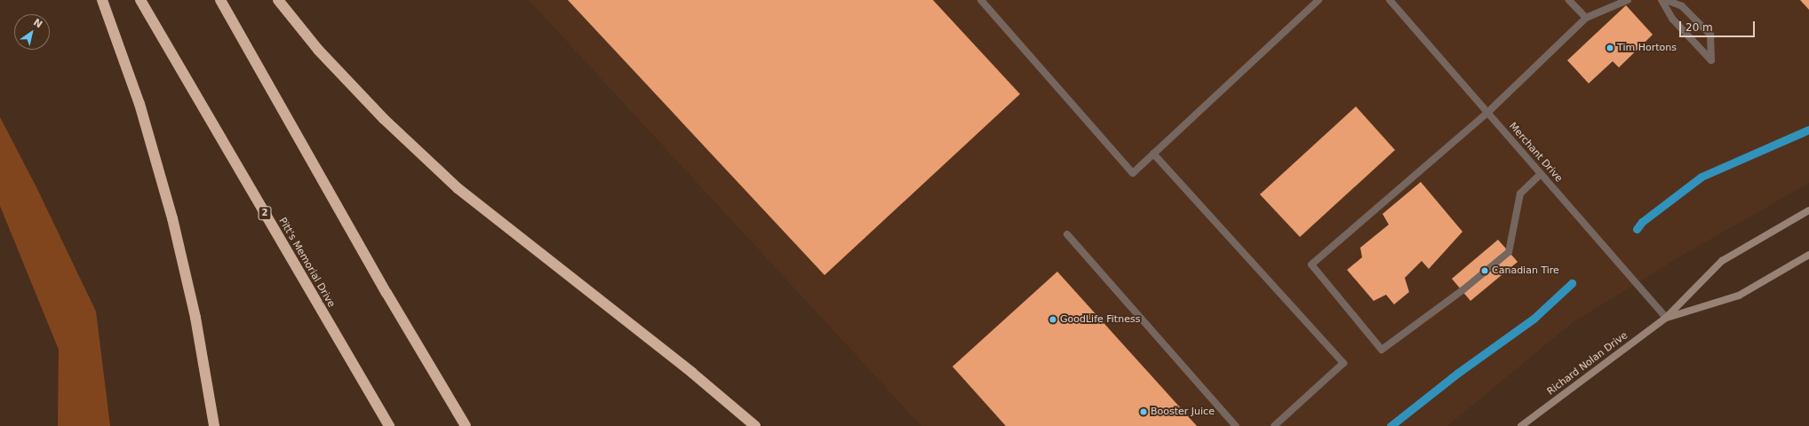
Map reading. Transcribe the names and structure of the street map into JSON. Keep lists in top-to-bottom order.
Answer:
{
  "streets": {
    "highway": ["2", "Pitt's Memorial Drive"],
    "main road": ["Richard Nolan Drive"],
    "lane": ["Merchant Drive"]
  },
  "crossings": [
    ["Merchant Drive", "Richard Nolan Drive"]
  ],
  "places": [
    "Tim Hortons",
    "Canadian Tire",
    "GoodLife Fitness",
    "Booster Juice"
  ],
  "scale_bar": "20 m",
  "north": "top right"
}
